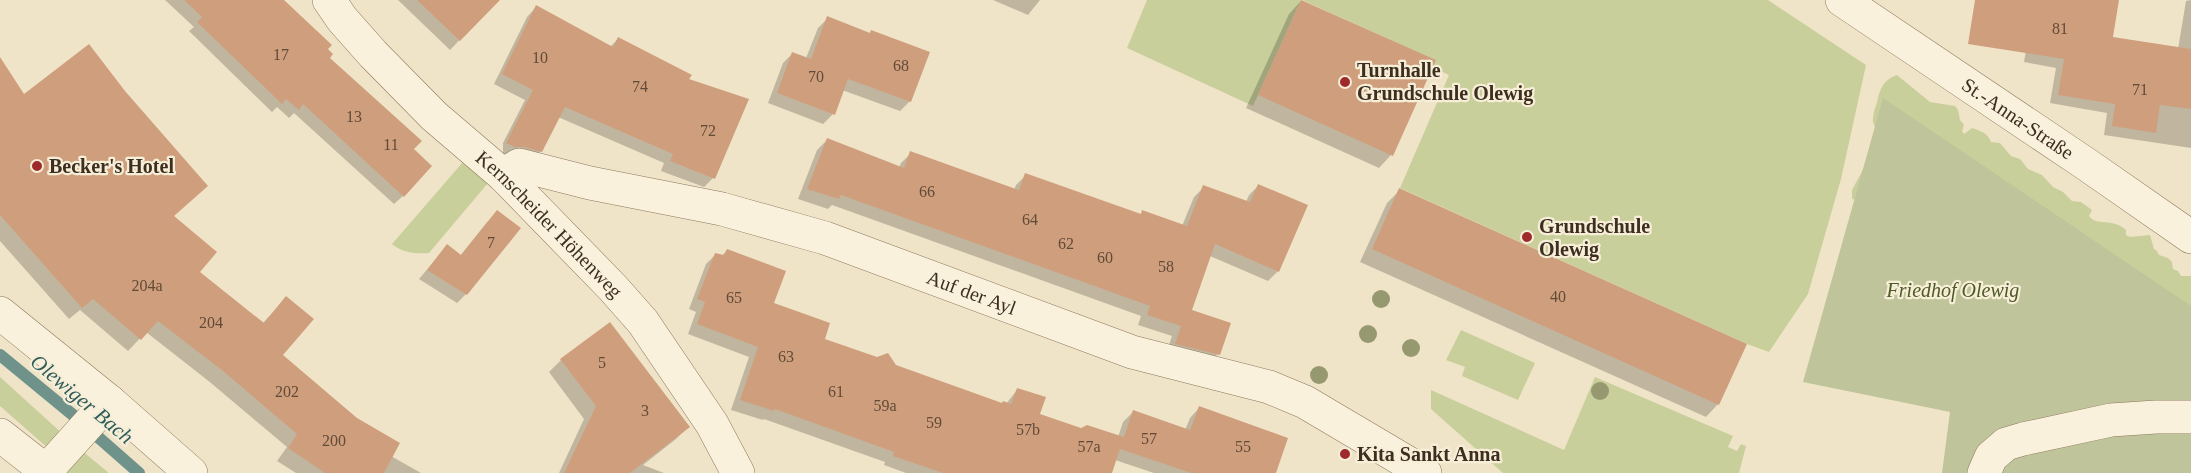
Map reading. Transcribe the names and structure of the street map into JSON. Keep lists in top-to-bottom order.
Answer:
{
  "streets": {
    "street": ["St.-Anna-Straße", "Kernscheider Höhenweg", "Auf der Ayl"]
  },
  "crossings": [
    ["Kernscheider Höhenweg", "Auf der Ayl"]
  ],
  "water": ["Olewiger Bach"],
  "parks": ["Friedhof Olewig"],
  "places": [
    "Turnhalle Grundschule Olewig",
    "Becker's Hotel",
    "Grundschule Olewig",
    "Kita Sankt Anna"
  ],
  "house_numbers": [
    "81",
    "17",
    "10",
    "68",
    "70",
    "74",
    "71",
    "13",
    "72",
    "11",
    "66",
    "64",
    "7",
    "62",
    "60",
    "58",
    "204a",
    "40",
    "65",
    "204",
    "63",
    "5",
    "202",
    "61",
    "59a",
    "3",
    "59",
    "57b",
    "57",
    "200",
    "57a",
    "55"
  ]
}
